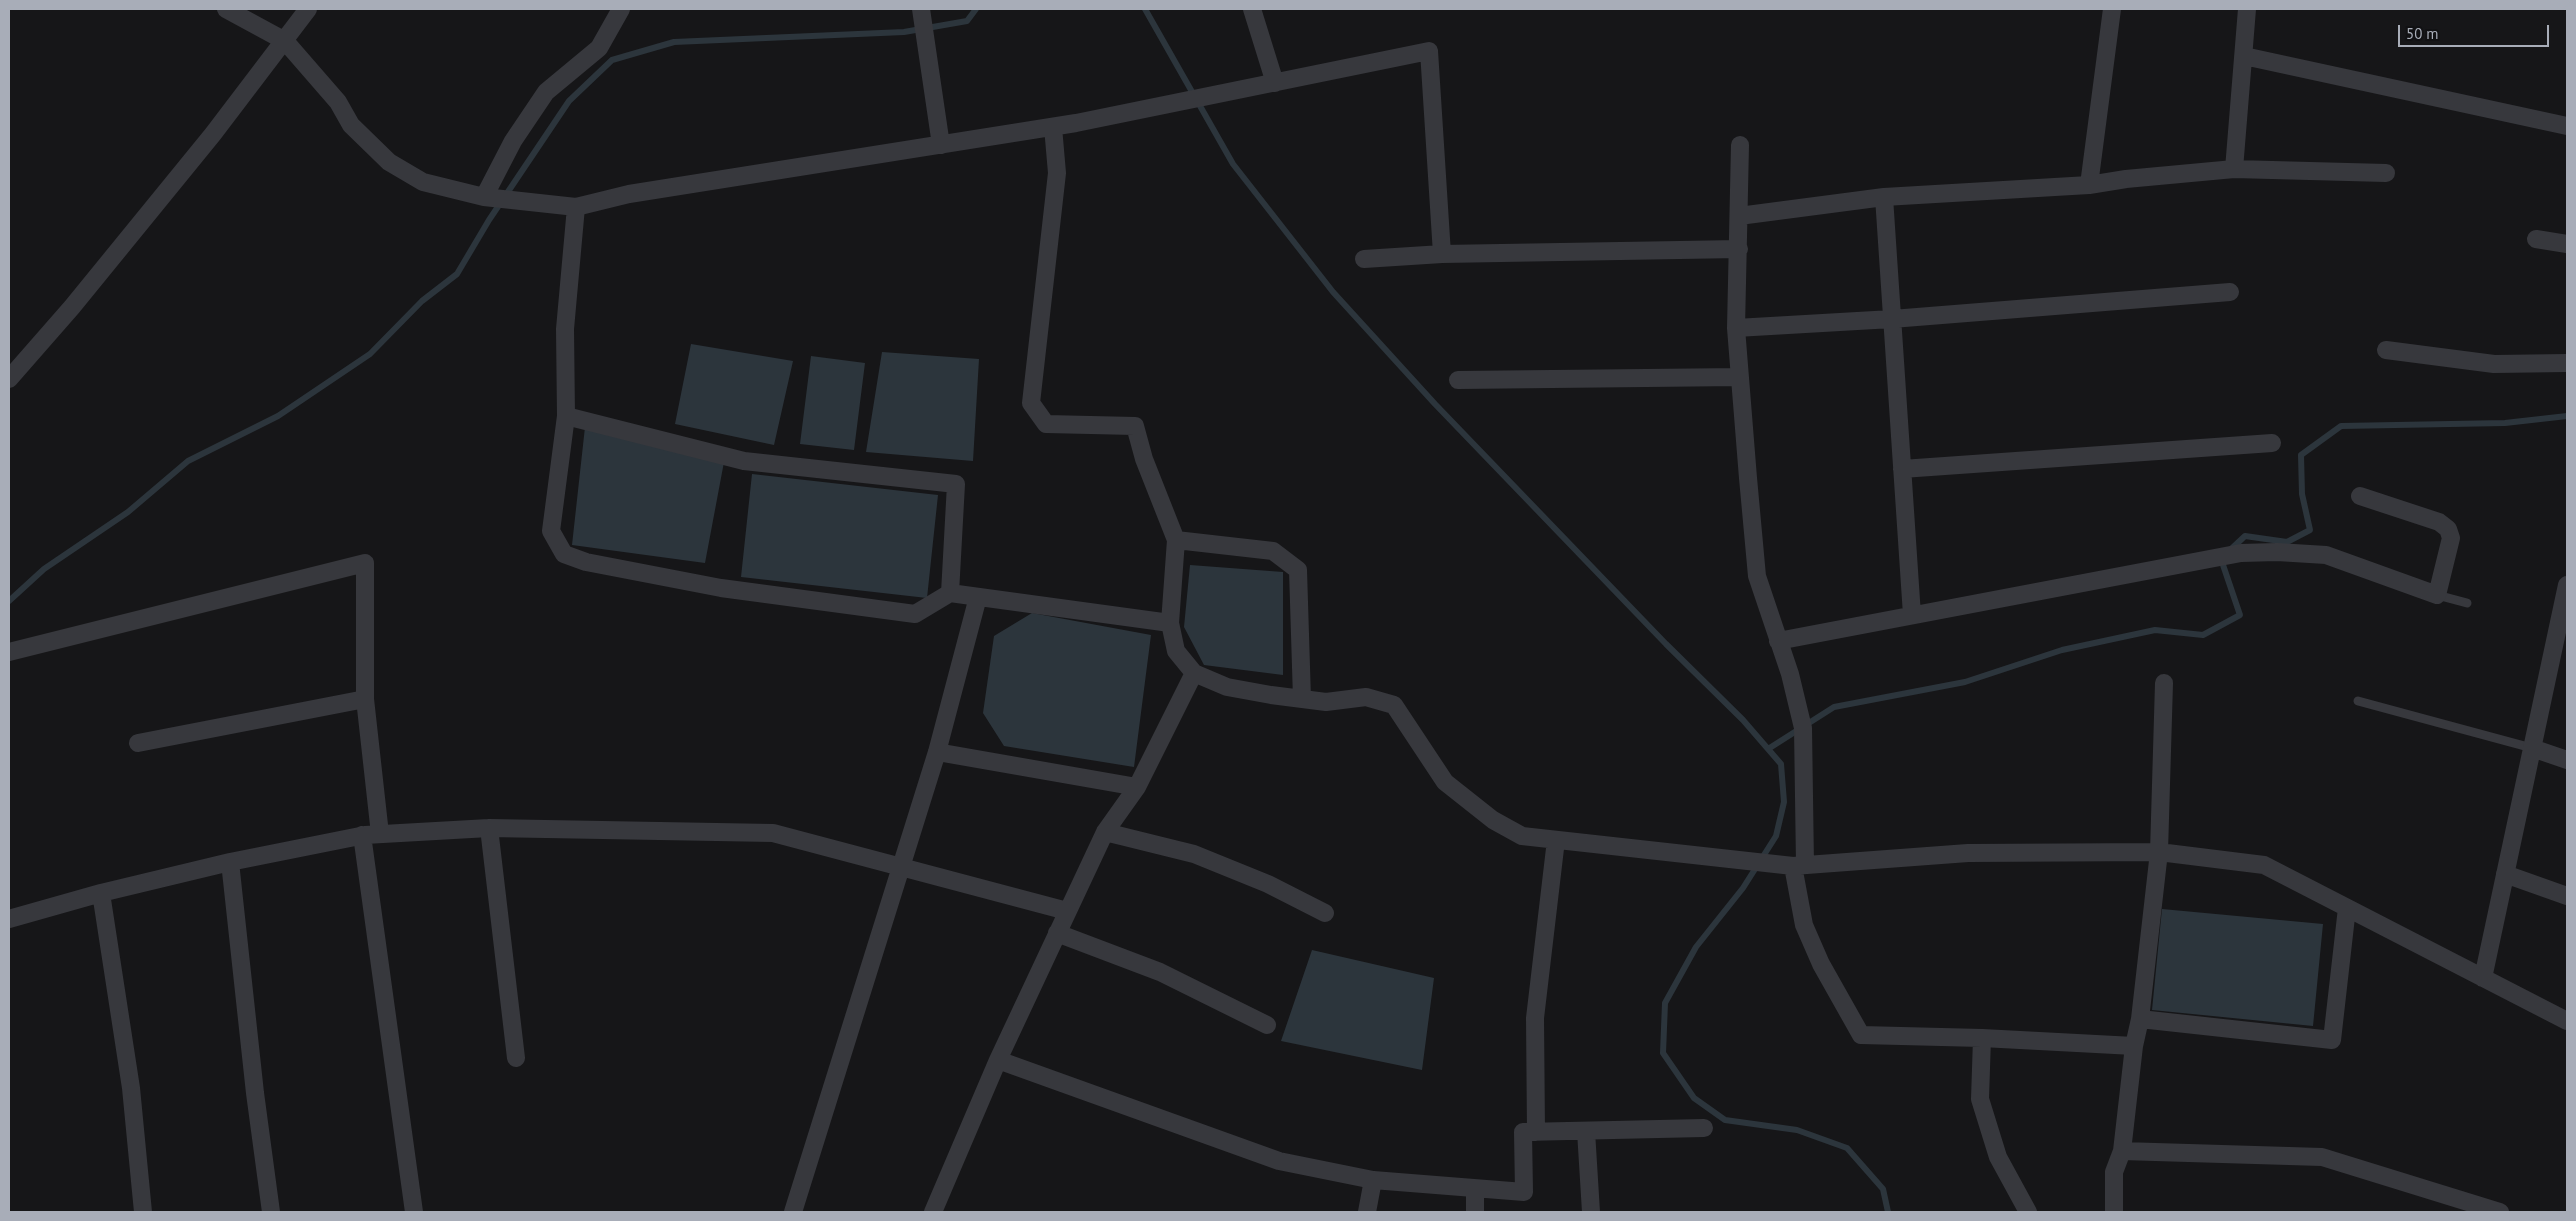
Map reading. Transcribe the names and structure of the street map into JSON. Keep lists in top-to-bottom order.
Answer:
{
  "scale_bar": "50 m"
}
